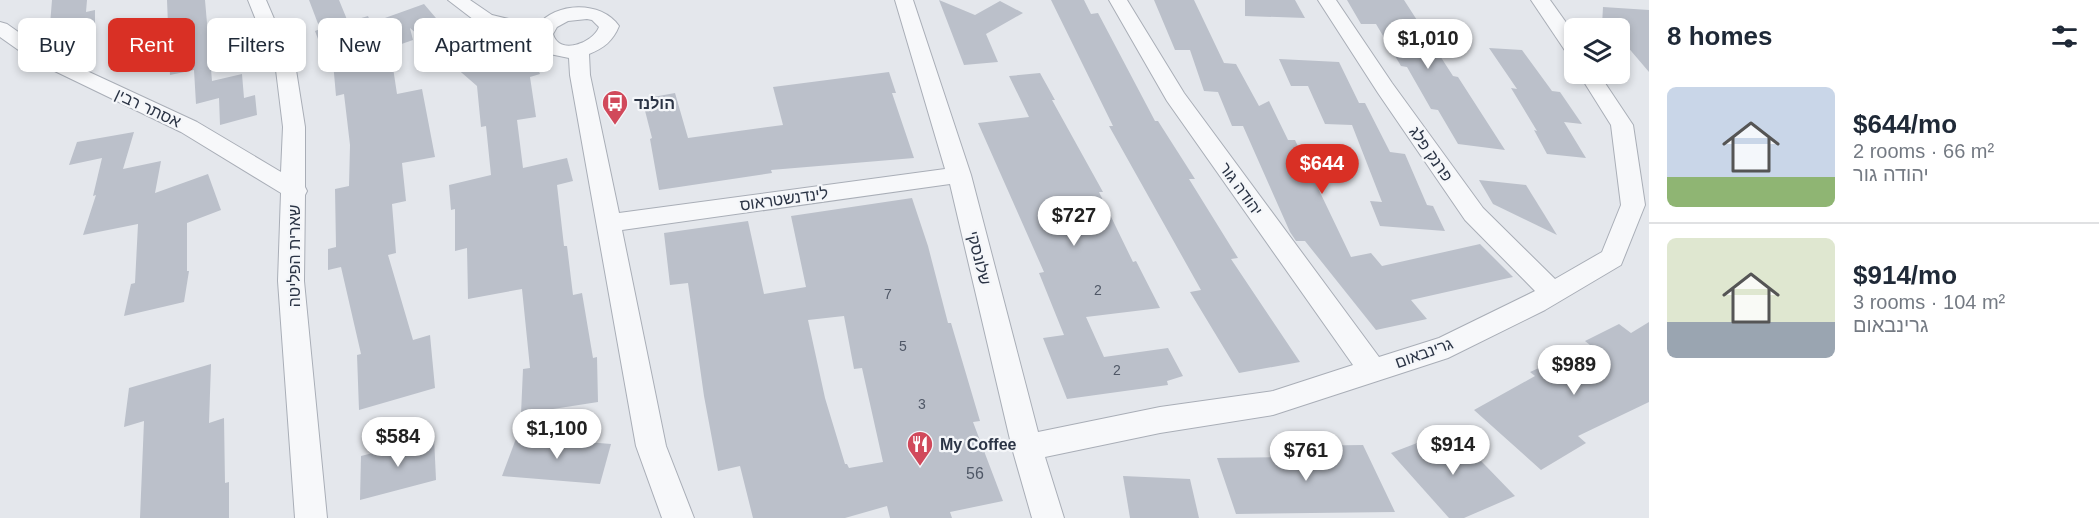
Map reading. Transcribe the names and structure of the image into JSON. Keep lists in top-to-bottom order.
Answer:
{
  "streets": {
    "street": [
      "אסתר רבין",
      "פרנק פלג",
      "יהודה גור",
      "לינדנשטראוס",
      "שארית הפליטה",
      "שלונסקי",
      "גרינבאום"
    ]
  },
  "crossings": [
    ["אסתר רבין", "שארית הפליטה"],
    ["פרנק פלג", "גרינבאום"],
    ["יהודה גור", "גרינבאום"],
    ["לינדנשטראוס", "שלונסקי"],
    ["שלונסקי", "גרינבאום"]
  ],
  "places": {
    "bus stop": ["הולנד"],
    "restaurant": ["My Coffee"]
  },
  "house_numbers": [
    "2",
    "7",
    "5",
    "2",
    "3",
    "56"
  ],
  "page": {
    "heading": "8 homes",
    "chip": [
      "Buy",
      "Rent",
      "Filters",
      "New",
      "Apartment"
    ],
    "price": [
      "$1,010",
      "$644",
      "$727",
      "$989",
      "$1,100",
      "$584",
      "$914",
      "$761"
    ],
    "list": [
      {
        "name": "$644/mo",
        "note": "2 rooms · 66 m² · יהודה גור"
      },
      {
        "name": "$914/mo",
        "note": "3 rooms · 104 m² · גרינבאום"
      }
    ]
  }
}
